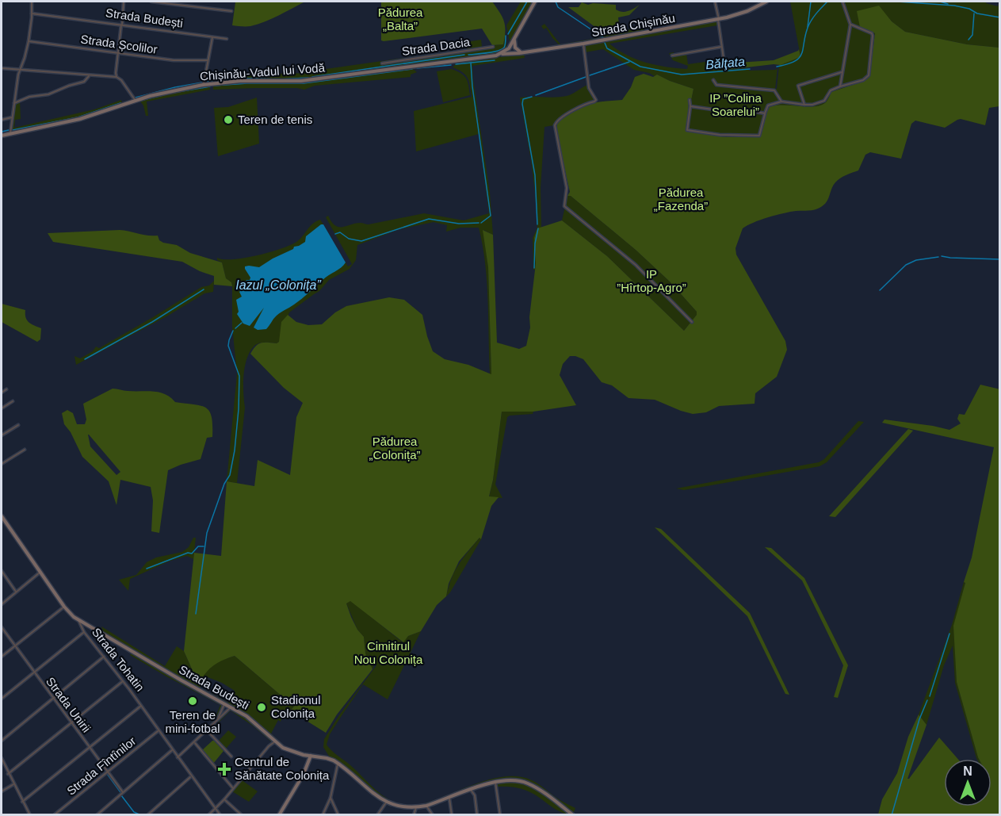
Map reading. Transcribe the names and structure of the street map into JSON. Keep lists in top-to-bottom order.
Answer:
{
  "streets": {
    "street": [
      "Strada Budești",
      "Strada Chișinău",
      "Strada Școlilor",
      "Strada Dacia",
      "Chișinău-Vadul lui Vodă",
      "Strada Tohatin",
      "Strada Unirii",
      "Strada Fîntînilor"
    ]
  },
  "crossings": [
    ["Strada Budești", "Strada Tohatin"],
    ["Strada Chișinău", "Chișinău-Vadul lui Vodă"],
    ["Strada Tohatin", "Strada Fîntînilor"],
    ["Strada Unirii", "Strada Fîntînilor"]
  ],
  "water": ["Bălţata", "Iazul „Colonița”"],
  "parks": [
    "Pădurea „Balta”",
    "IP ”Colina Soarelui”",
    "Pădurea „Fazenda”",
    "IP ”Hîrtop-Agro”",
    "Pădurea „Colonița”",
    "Cimitirul Nou Colonița"
  ],
  "places": {
    "other": ["Teren de tenis", "Teren de mini-fotbal", "Stadionul Colonița"],
    "health": ["Centrul de Sănătate Colonița"]
  },
  "north": "top"
}
